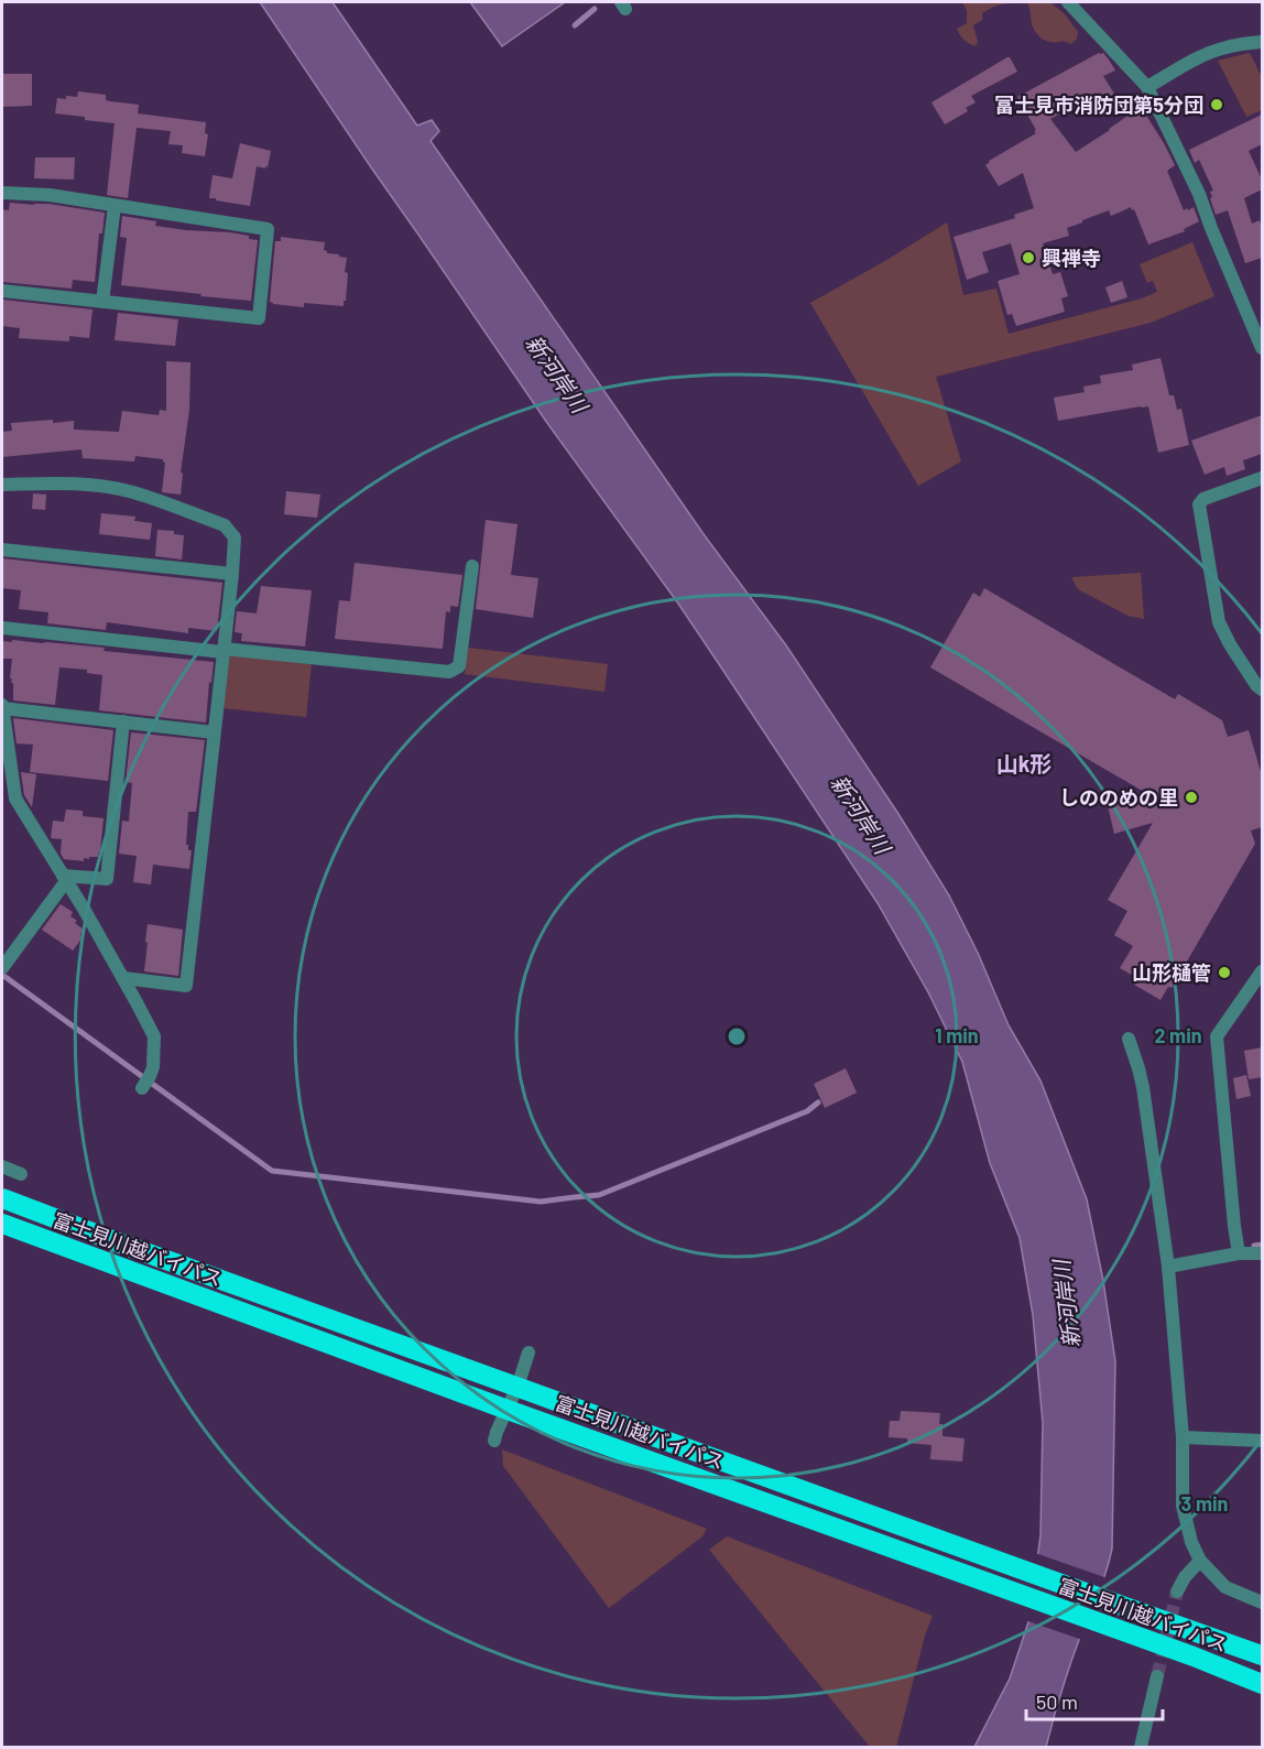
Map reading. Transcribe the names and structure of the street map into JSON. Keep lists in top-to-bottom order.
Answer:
{
  "streets": {
    "highway": ["富士見川越バイパス"]
  },
  "districts": ["山k形"],
  "water": ["新河岸川"],
  "places": [
    "富士見市消防団第5分団",
    "興禅寺",
    "しののめの里",
    "山形樋管"
  ],
  "scale_bar": "50 m",
  "rings": ["1 min", "2 min", "3 min"]
}
